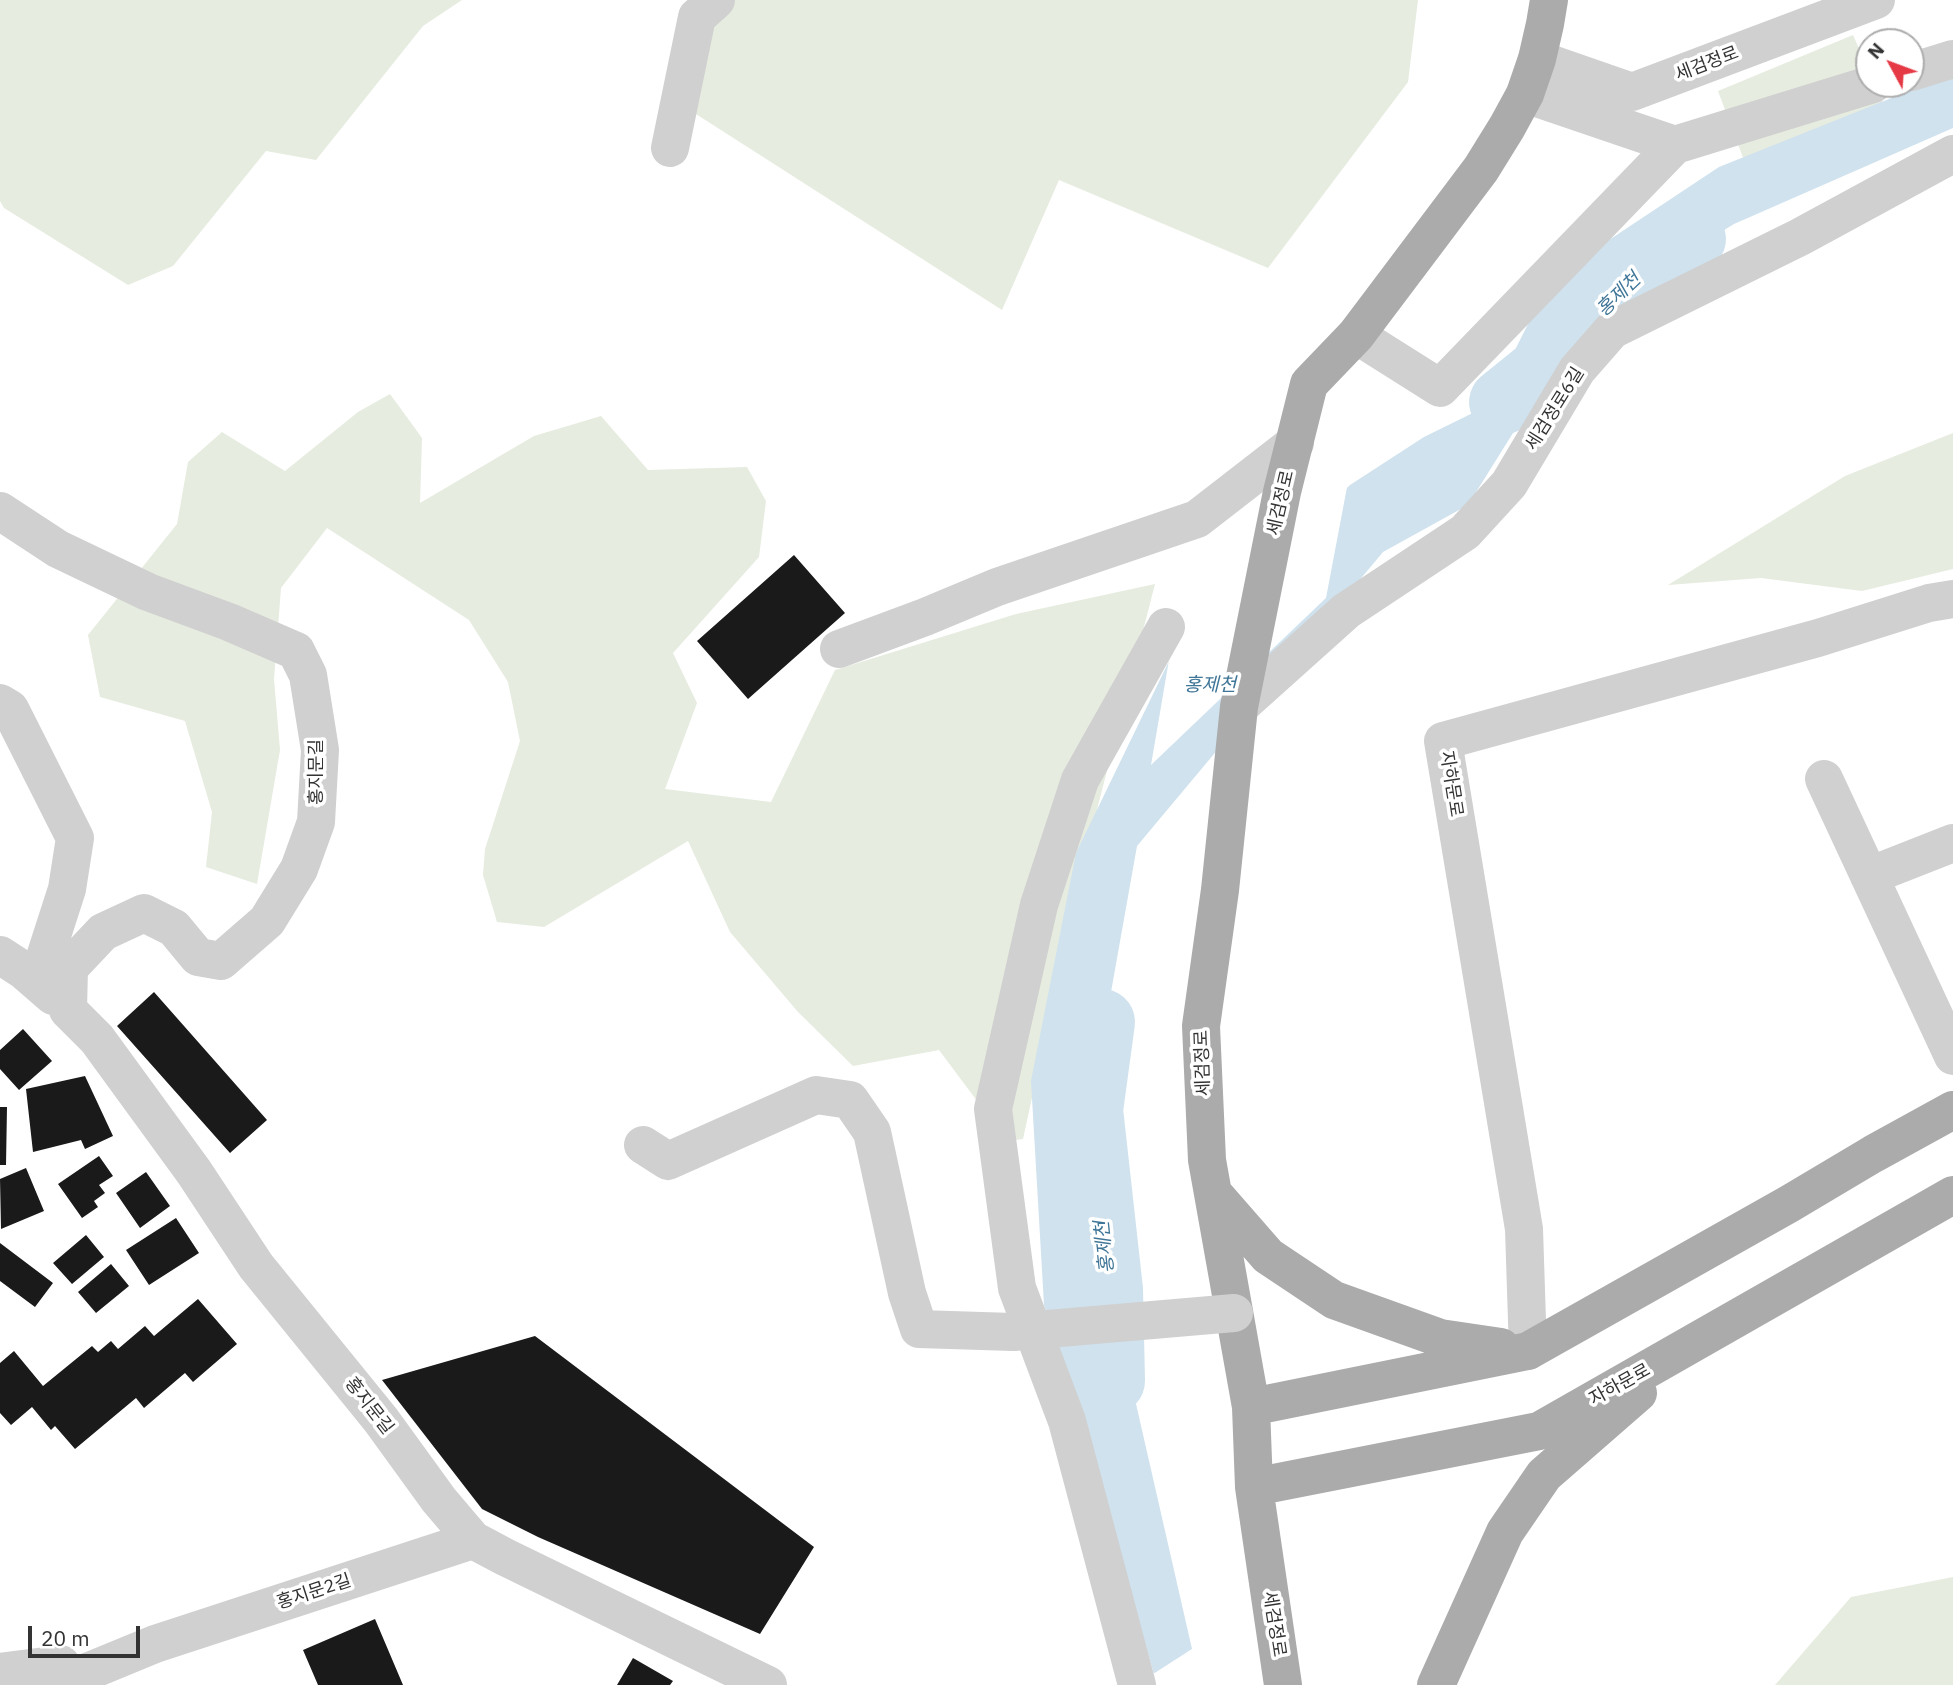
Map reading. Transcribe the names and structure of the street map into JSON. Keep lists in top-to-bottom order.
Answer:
{
  "streets": {
    "main road": ["세검정로", "자하문로"],
    "street": ["세검정로6길", "홍지문길", "홍지문2길"]
  },
  "crossings": [
    ["세검정로", "세검정로6길"],
    ["세검정로", "자하문로"],
    ["홍지문길", "홍지문2길"]
  ],
  "water": ["홍제천"],
  "scale_bar": "20 m",
  "north": "top left"
}
